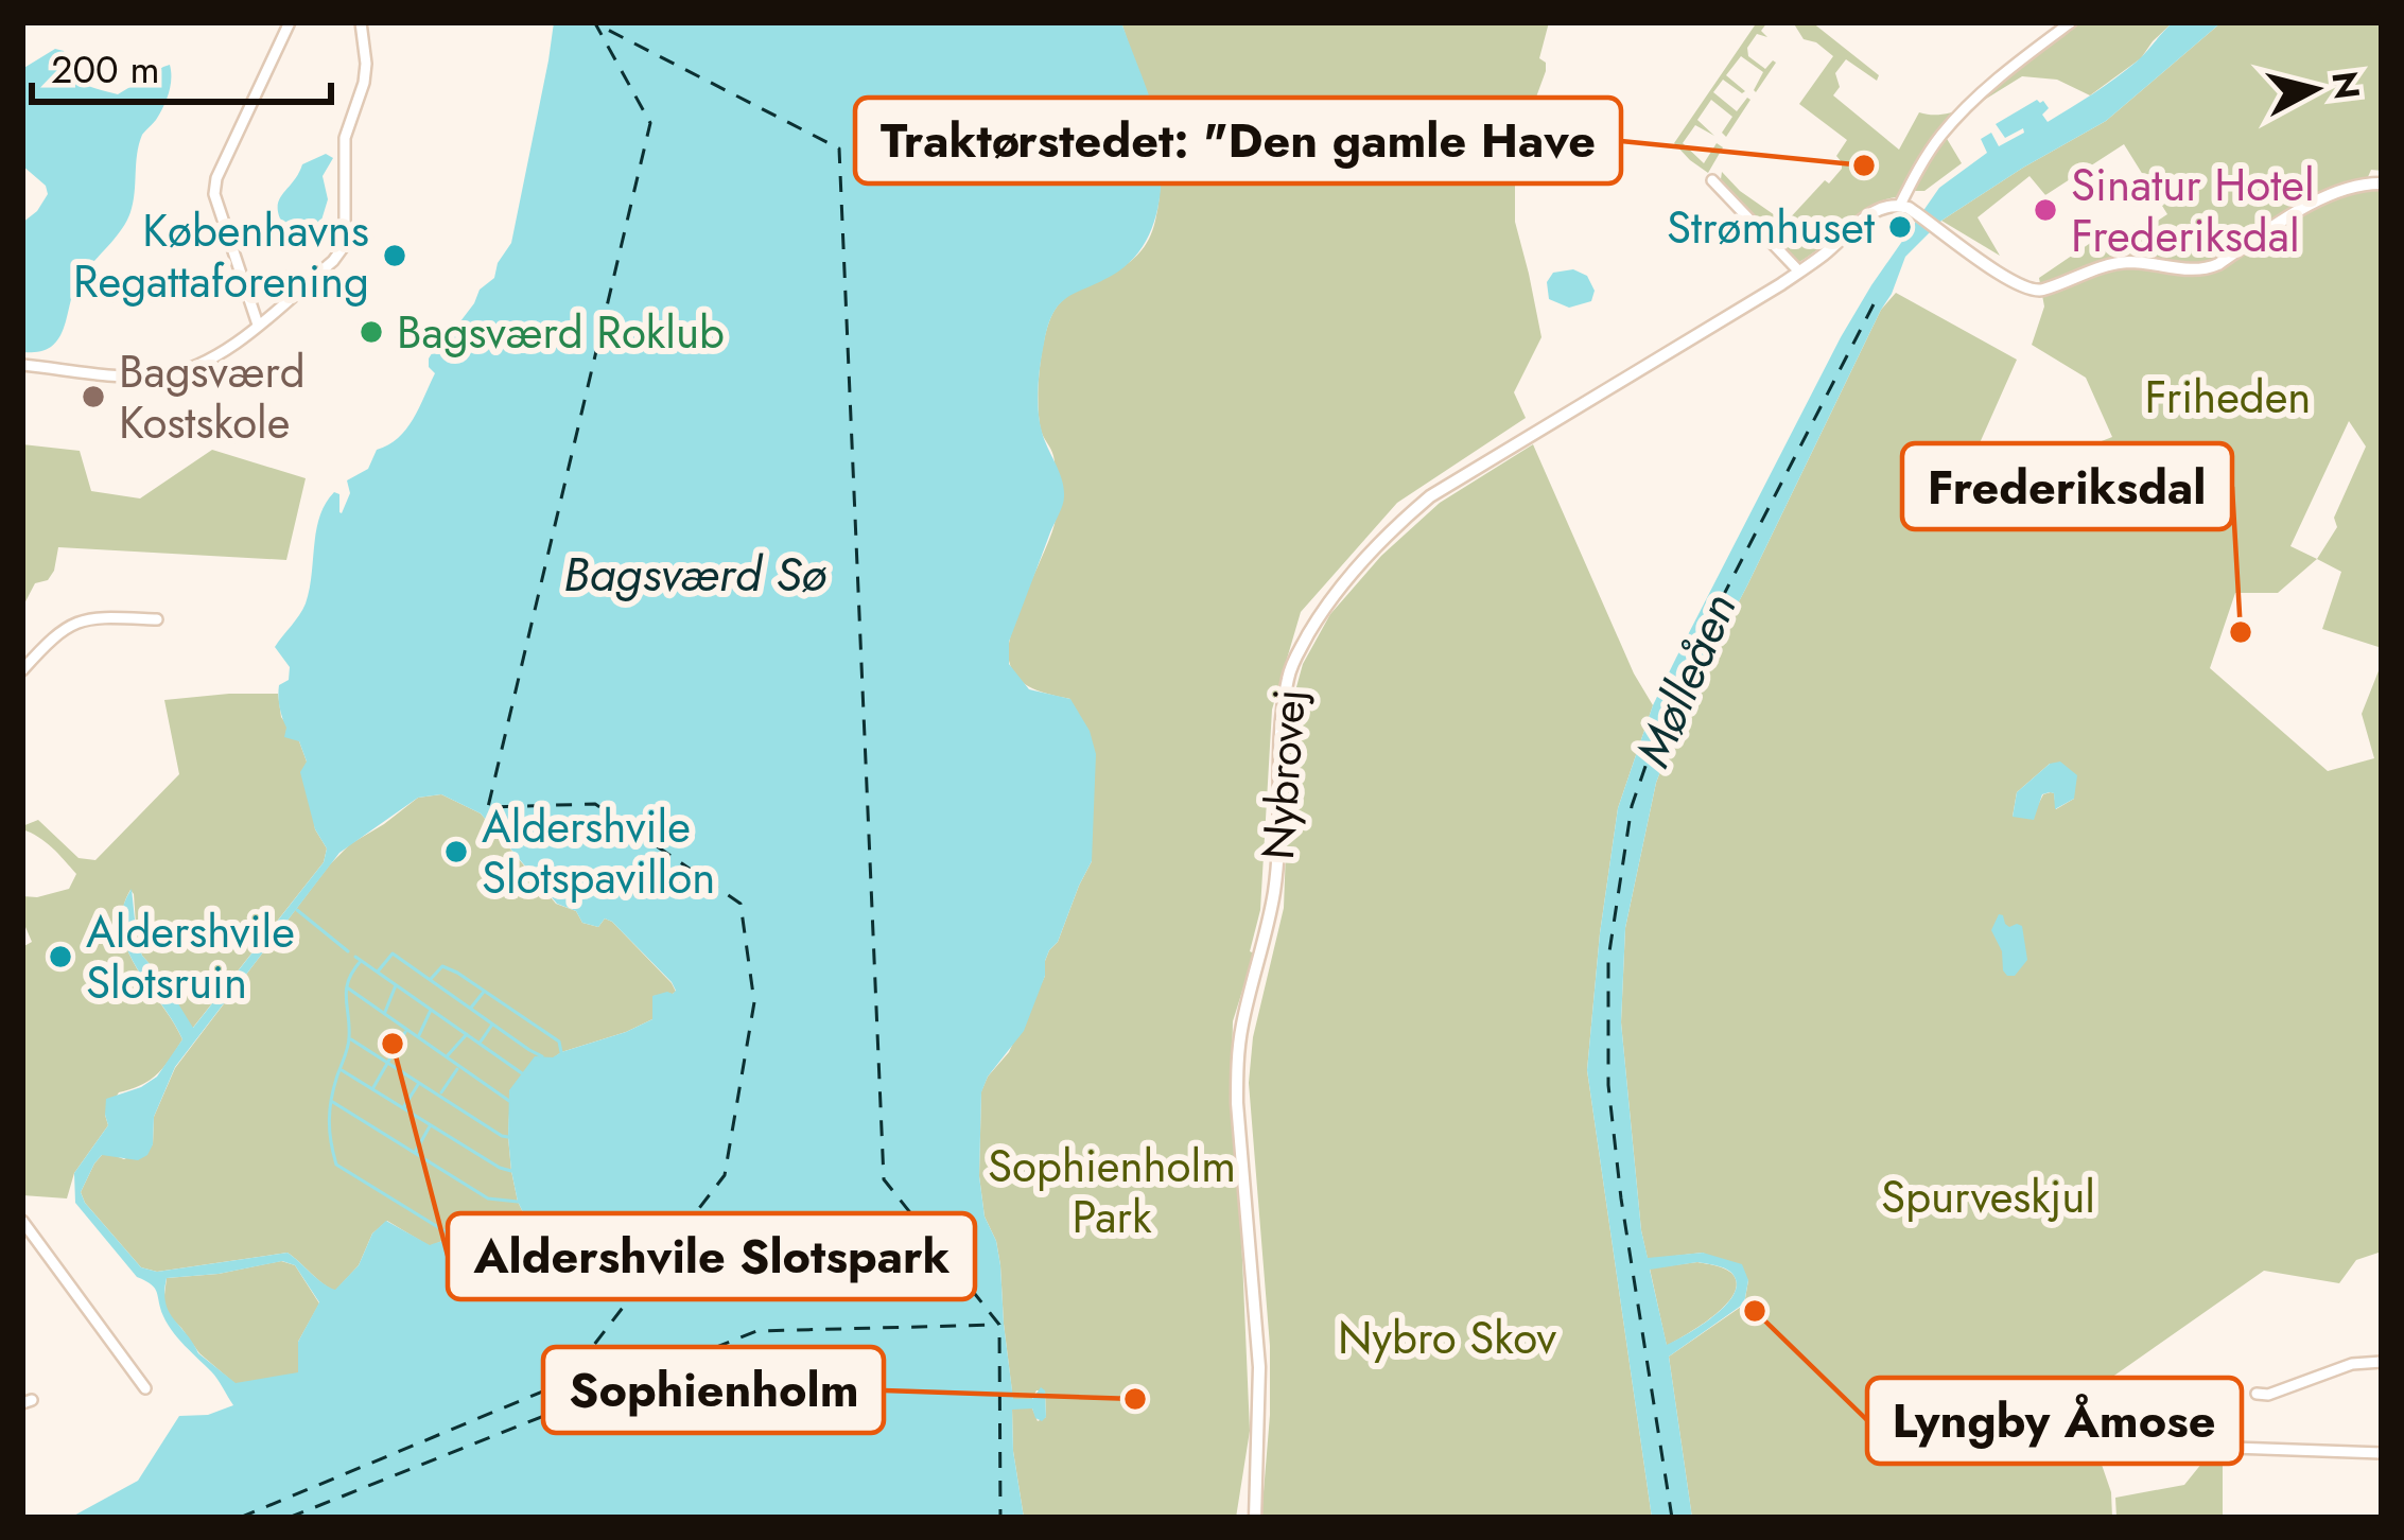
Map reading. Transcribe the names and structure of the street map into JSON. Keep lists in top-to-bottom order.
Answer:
{
  "streets": {
    "street": ["Nybrovej"]
  },
  "water": ["Bagsværd Sø", "Mølleåen"],
  "parks": [
    "Friheden",
    "Sophienholm Park",
    "Spurveskjul",
    "Nybro Skov"
  ],
  "places": [
    "Traktørstedet: \"Den gamle Have",
    "Sinatur Hotel Frederiksdal",
    "Strømhuset",
    "Københavns Regattaforening",
    "Bagsværd Roklub",
    "Bagsværd Kostskole",
    "Frederiksdal",
    "Aldershvile Slotspavillon",
    "Aldershvile Slotsruin",
    "Aldershvile Slotspark",
    "Lyngby Åmose",
    "Sophienholm"
  ],
  "scale_bar": "200 m",
  "north": "right"
}
